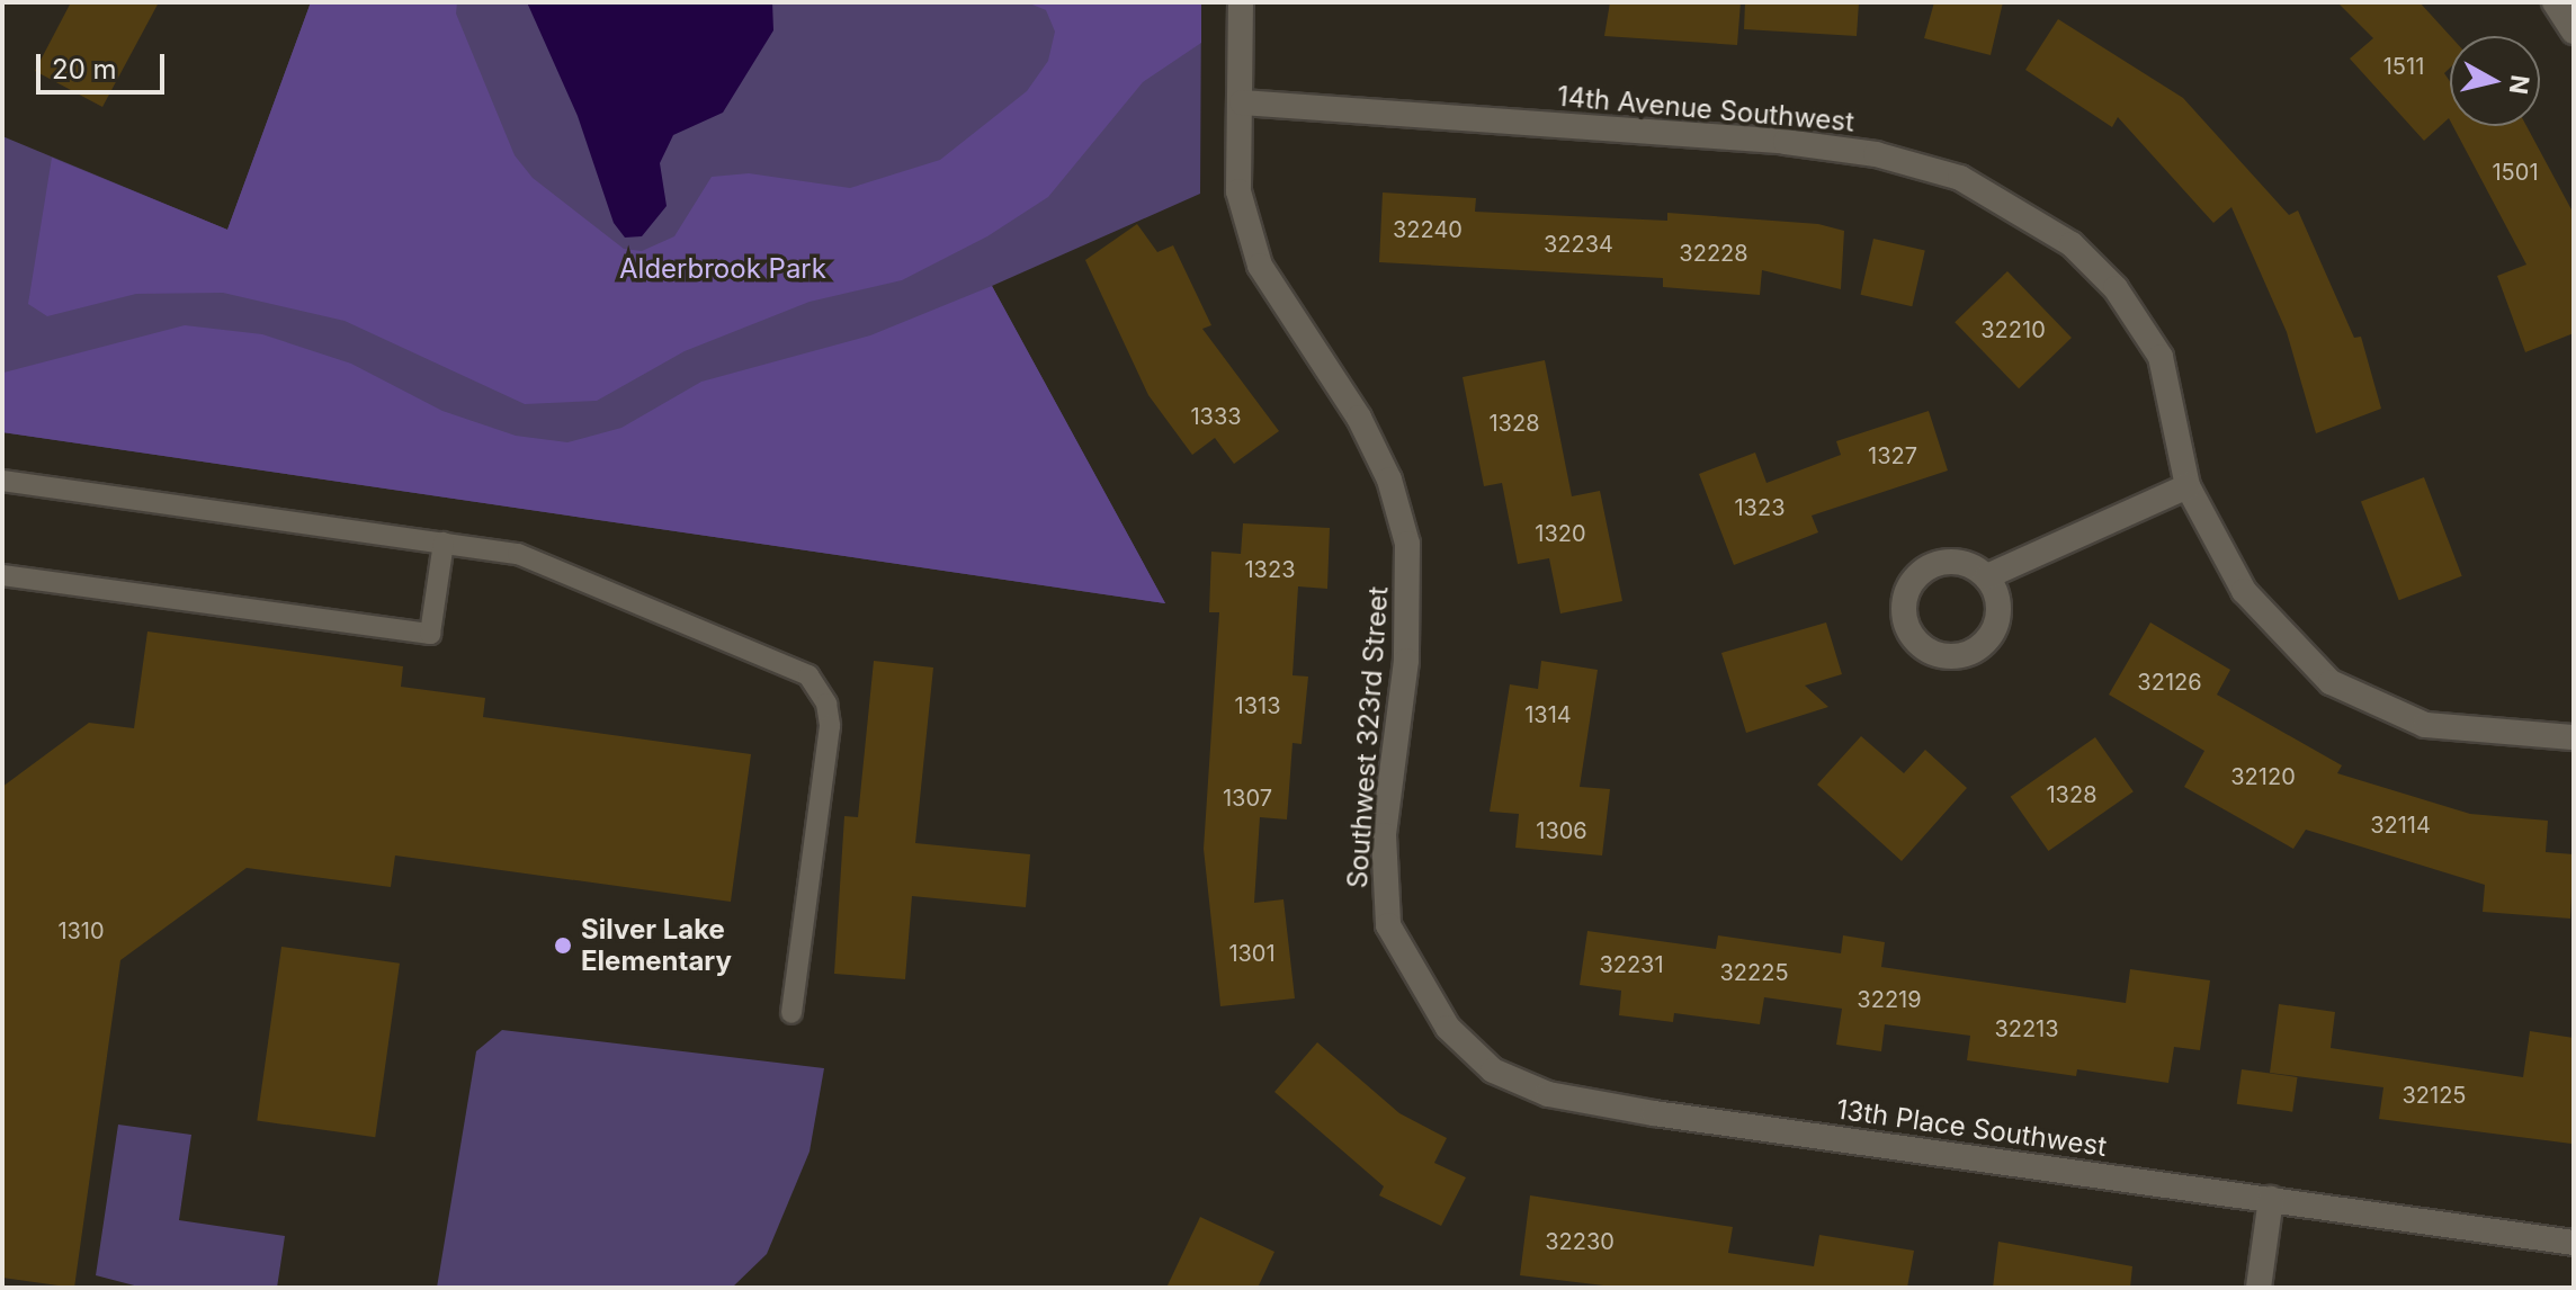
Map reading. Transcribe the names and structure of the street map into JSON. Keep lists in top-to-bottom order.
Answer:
{
  "streets": {
    "street": ["14th Avenue Southwest", "Southwest 323rd Street", "13th Place Southwest"]
  },
  "crossings": [
    ["14th Avenue Southwest", "Southwest 323rd Street"],
    ["Southwest 323rd Street", "13th Place Southwest"]
  ],
  "parks": ["Alderbrook Park"],
  "places": ["Silver Lake Elementary"],
  "house_numbers": [
    "1511",
    "1501",
    "32240",
    "32234",
    "32228",
    "32210",
    "1333",
    "1328",
    "1327",
    "1323",
    "1320",
    "1323",
    "32126",
    "1313",
    "1314",
    "32120",
    "1328",
    "1307",
    "32114",
    "1306",
    "1310",
    "1301",
    "32231",
    "32225",
    "32219",
    "32213",
    "32125",
    "32230"
  ],
  "scale_bar": "20 m",
  "north": "right"
}
